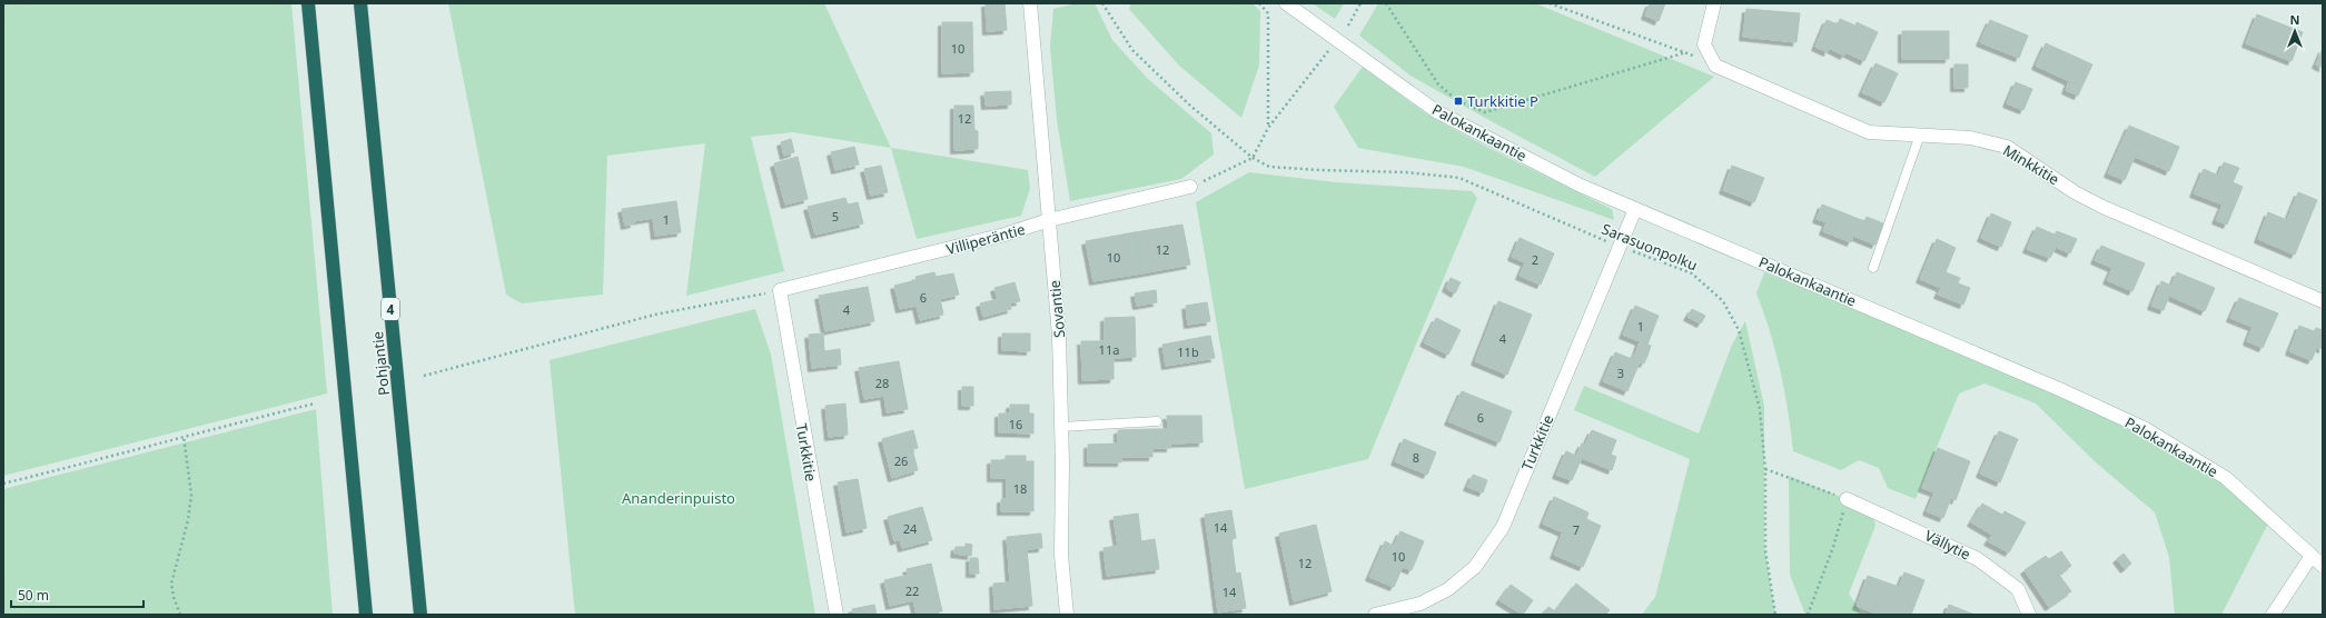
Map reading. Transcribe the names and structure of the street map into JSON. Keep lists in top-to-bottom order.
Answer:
{
  "streets": {
    "highway": ["4", "Pohjantie"],
    "street": [
      "Palokankaantie",
      "Minkkitie",
      "Villiperäntie",
      "Sovantie",
      "Turkkitie",
      "Vällytie"
    ],
    "path": ["Sarasuonpolku"]
  },
  "crossings": [
    ["Palokankaantie", "Turkkitie"],
    ["Villiperäntie", "Sovantie"],
    ["Villiperäntie", "Turkkitie"],
    ["Sarasuonpolku", "Turkkitie"]
  ],
  "parks": ["Ananderinpuisto"],
  "places": {
    "transit": ["Turkkitie P"]
  },
  "house_numbers": [
    "10",
    "12",
    "5",
    "1",
    "12",
    "10",
    "2",
    "6",
    "4",
    "1",
    "4",
    "11a",
    "11b",
    "3",
    "28",
    "6",
    "16",
    "8",
    "26",
    "18",
    "14",
    "24",
    "7",
    "10",
    "12",
    "22",
    "14"
  ],
  "scale_bar": "50 m",
  "north": "top"
}
